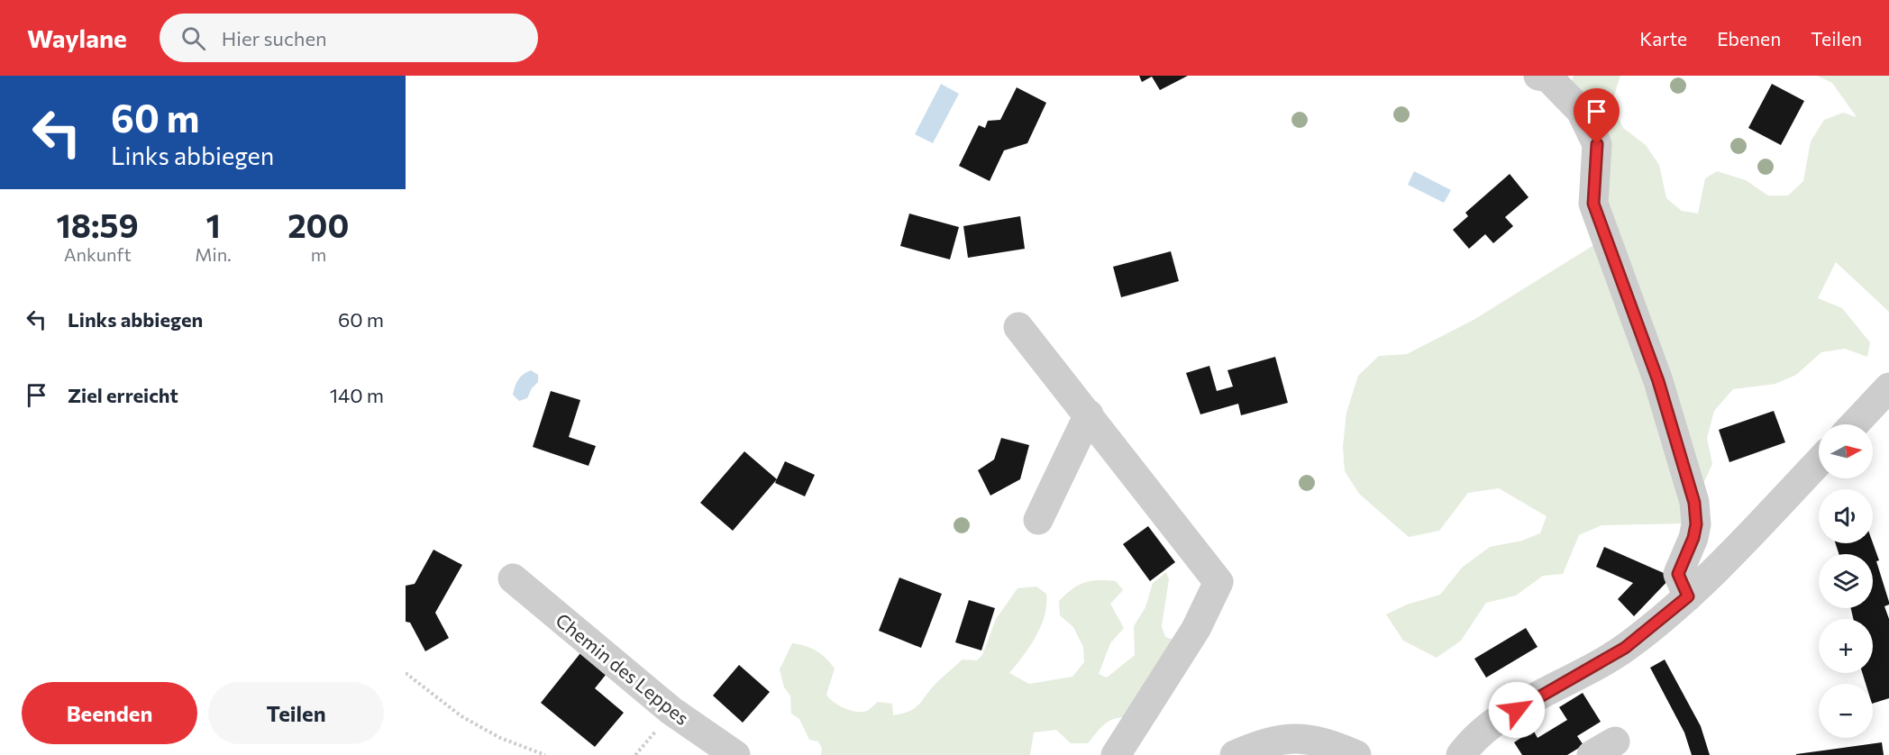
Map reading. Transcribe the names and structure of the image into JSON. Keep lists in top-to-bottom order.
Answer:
{
  "streets": {
    "street": ["Chemin des Leppes"]
  },
  "north": "right",
  "page": {
    "header": "Waylane",
    "search": "Hier suchen",
    "nav": ["Karte", "Ebenen", "Teilen"],
    "turn": ["60 m", "Links abbiegen"],
    "eta": [
      "18:59",
      "Ankunft",
      "1",
      "Min.",
      "200",
      "m"
    ],
    "list": [
      {
        "name": "Links abbiegen",
        "value": "60 m"
      },
      {
        "name": "Ziel erreicht",
        "value": "140 m"
      }
    ],
    "map_buttons": ["+", "−"],
    "buttons": ["Beenden", "Teilen"]
  }
}
